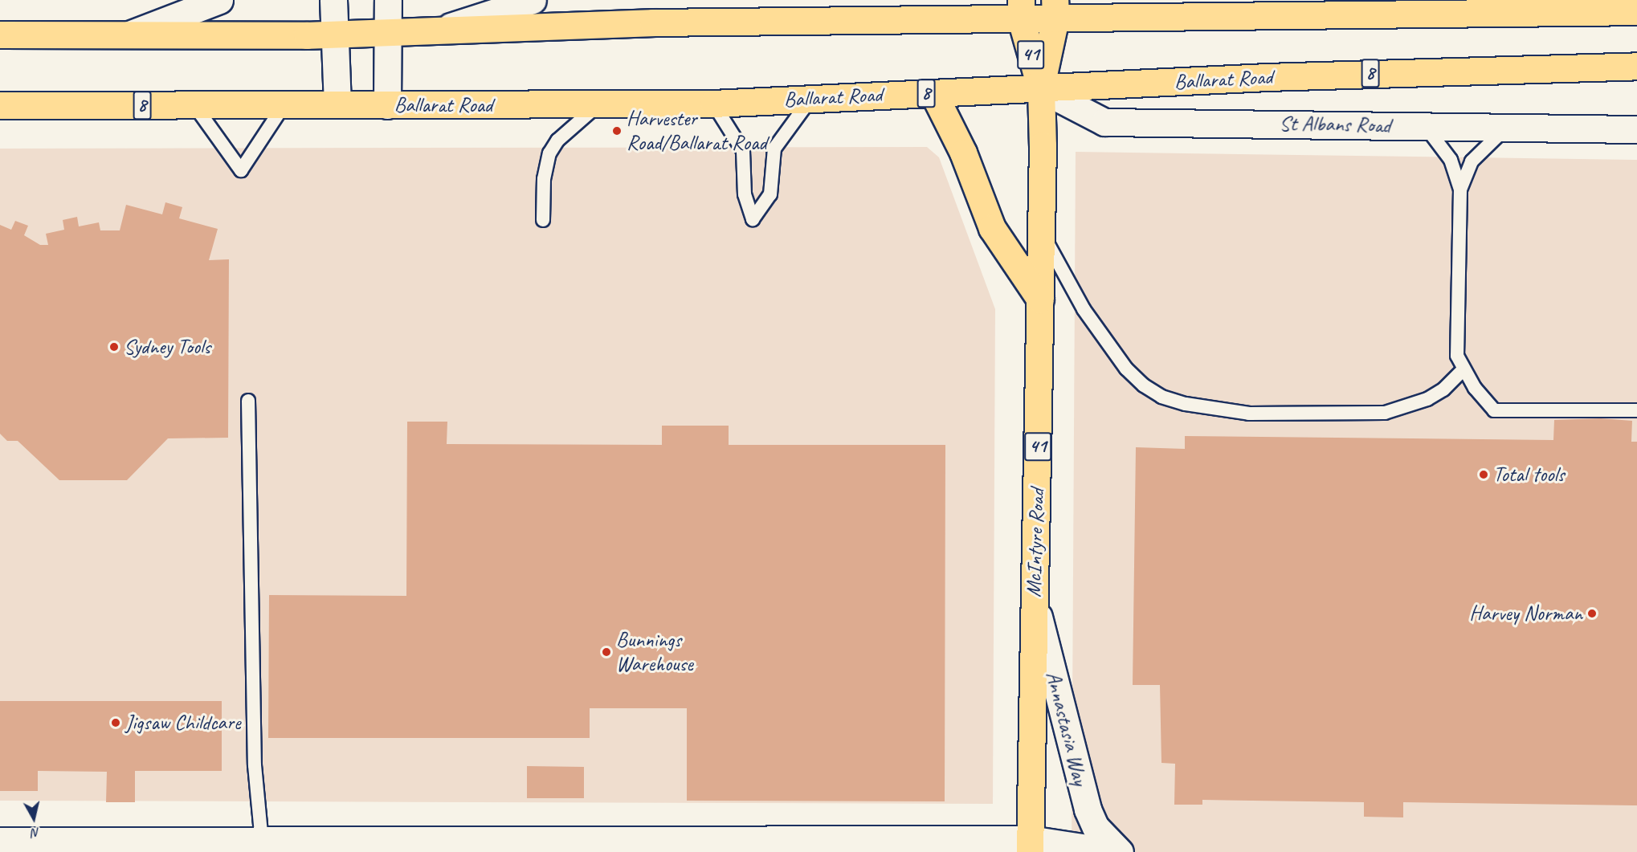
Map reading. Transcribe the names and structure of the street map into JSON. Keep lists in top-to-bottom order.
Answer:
{
  "streets": {
    "main road": [
      "41",
      "8",
      "Ballarat Road",
      "McIntyre Road"
    ],
    "street": ["St Albans Road", "Annastasia Way"]
  },
  "crossings": [
    ["41", "Ballarat Road"],
    ["41", "St Albans Road"],
    ["41", "McIntyre Road"],
    ["Ballarat Road", "St Albans Road"],
    ["Ballarat Road", "McIntyre Road"],
    ["St Albans Road", "McIntyre Road"],
    ["McIntyre Road", "Annastasia Way"]
  ],
  "places": [
    "Harvester Road/Ballarat Road",
    "Sydney Tools",
    "Total tools",
    "Harvey Norman",
    "Bunnings Warehouse",
    "Jigsaw Childcare"
  ],
  "north": "bottom"
}
